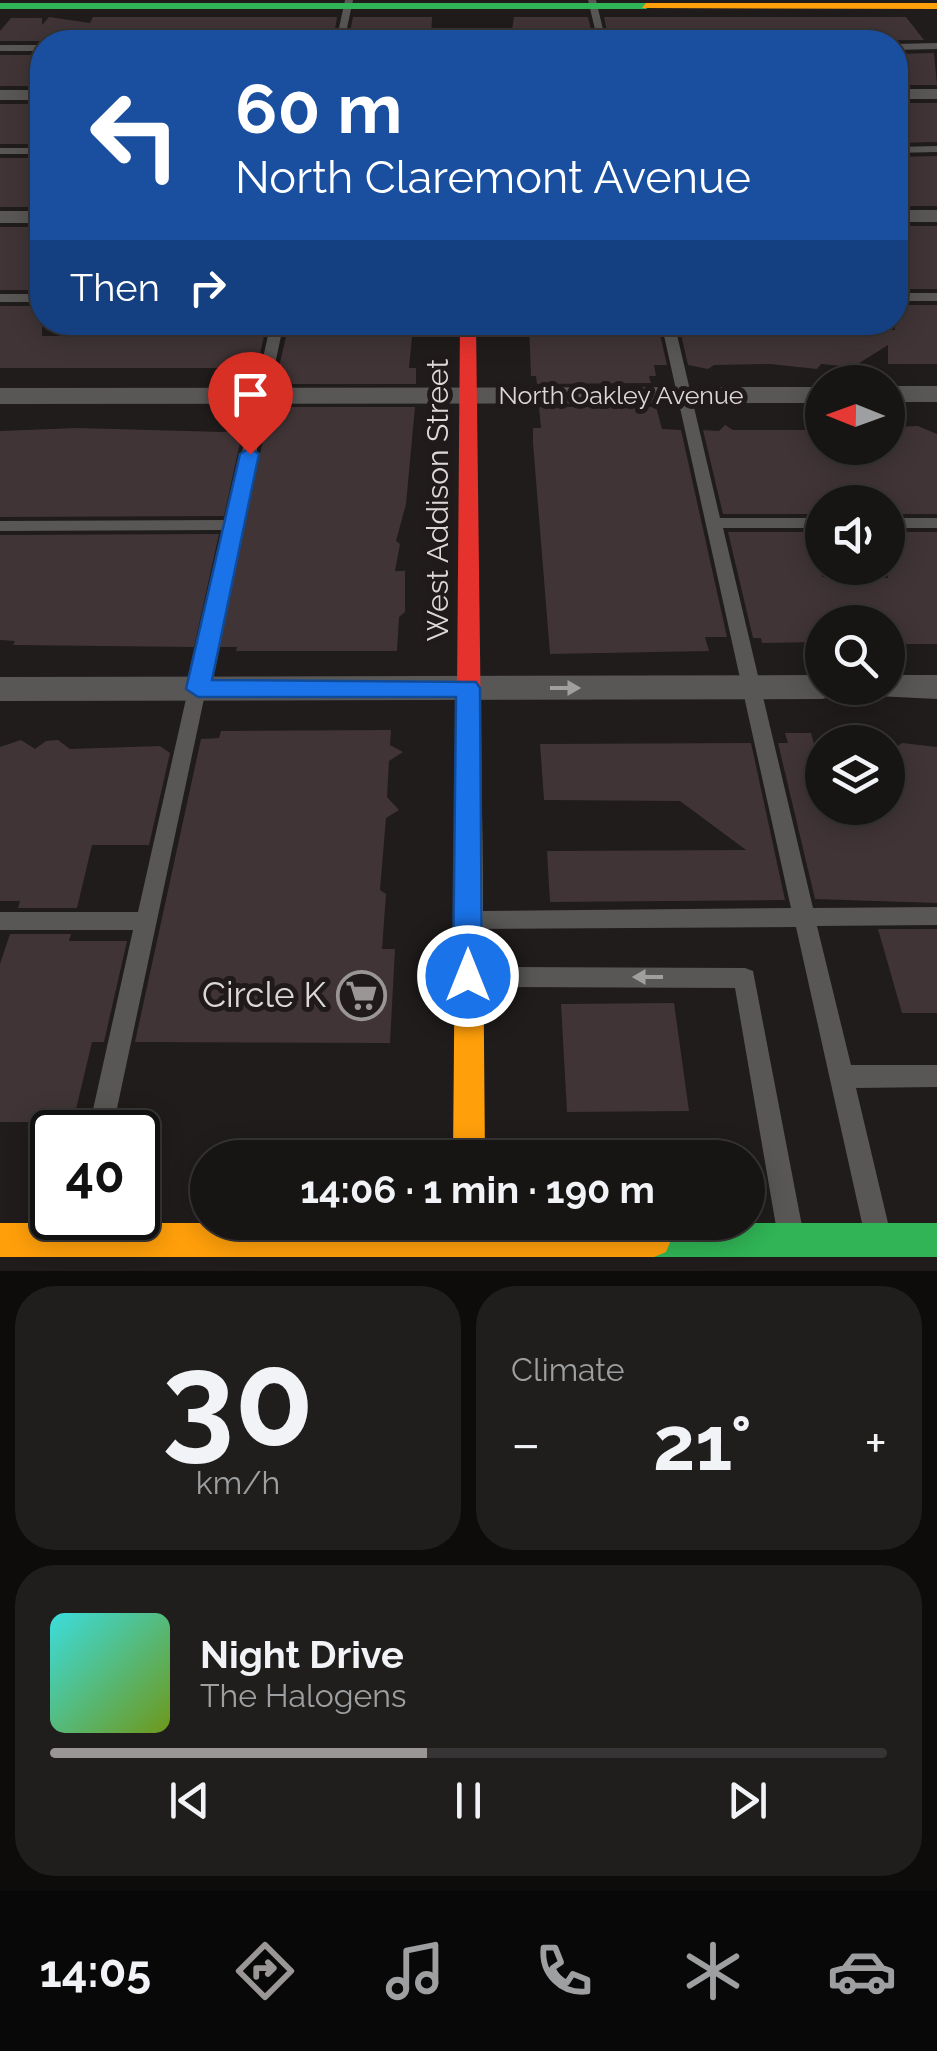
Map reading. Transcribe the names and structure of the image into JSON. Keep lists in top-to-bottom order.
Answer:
{
  "streets": {
    "street": ["North Oakley Avenue", "West Addison Street"]
  },
  "crossings": [
    ["North Oakley Avenue", "West Addison Street"]
  ],
  "places": {
    "supermarket": ["Circle K"]
  },
  "north": "left",
  "page": {
    "turn": ["60 m", "North Claremont Avenue"],
    "then": "Then",
    "limit": "40",
    "trip": "14:06 · 1 min · 190 m",
    "tile": [
      ["30", "km/h"],
      "Climate"
    ],
    "heat": ["−", "21°", "+"],
    "song": ["Night Drive", "The Halogens"],
    "tabs": "14:05"
  }
}
